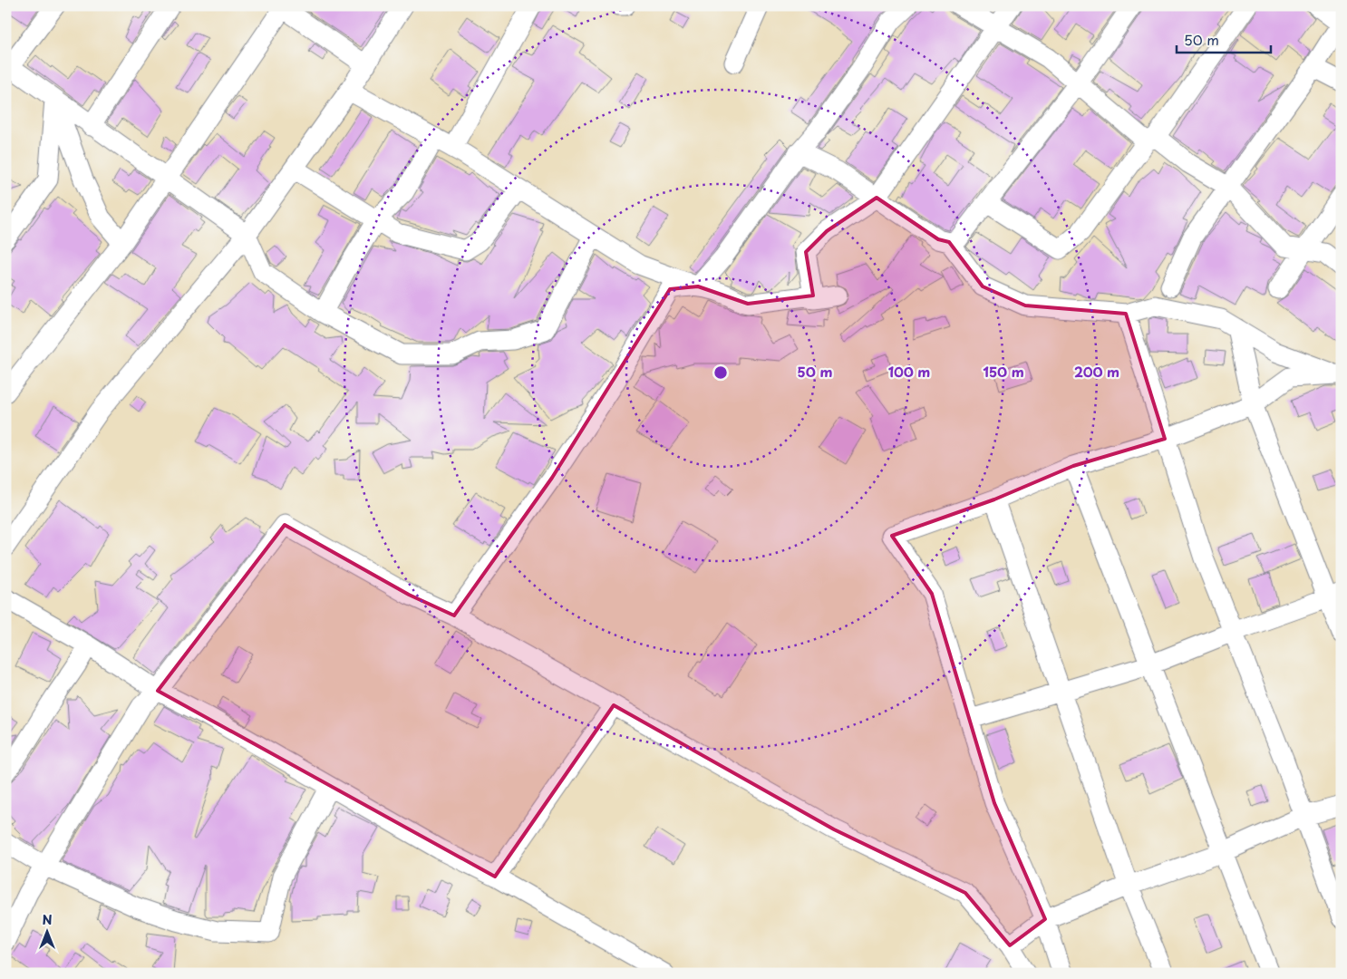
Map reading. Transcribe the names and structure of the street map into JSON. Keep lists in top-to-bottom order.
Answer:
{
  "scale_bar": "50 m",
  "north": "top",
  "rings": [
    "50 m",
    "100 m",
    "150 m",
    "200 m"
  ]
}
